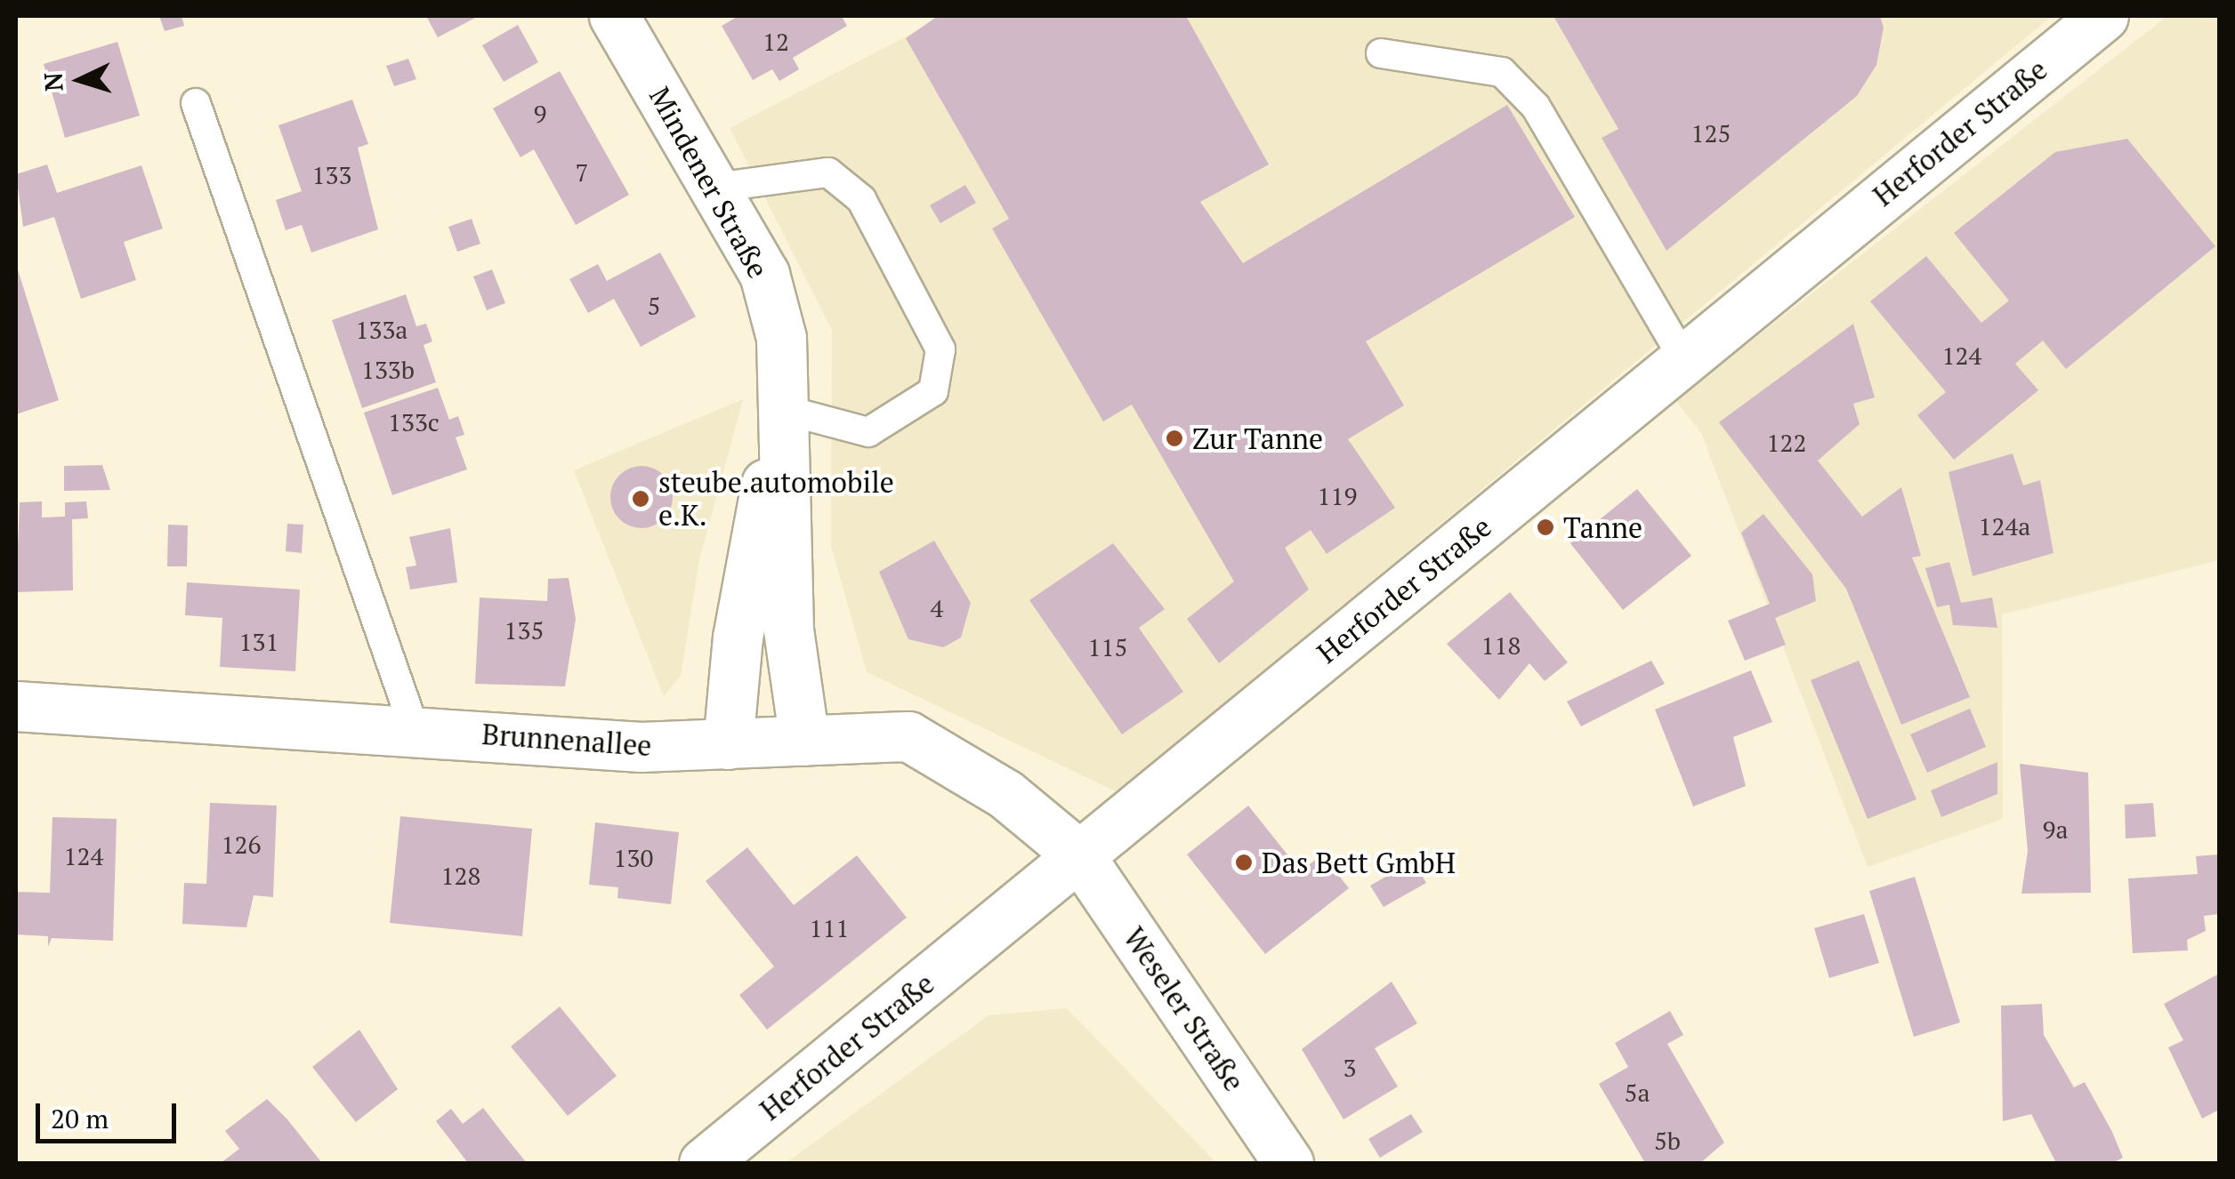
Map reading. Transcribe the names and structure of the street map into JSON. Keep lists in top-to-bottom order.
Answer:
{
  "streets": {
    "main road": [
      "Herforder Straße",
      "Mindener Straße",
      "Brunnenallee",
      "Weseler Straße"
    ]
  },
  "crossings": [
    ["Herforder Straße", "Brunnenallee"],
    ["Herforder Straße", "Weseler Straße"],
    ["Mindener Straße", "Brunnenallee"],
    ["Brunnenallee", "Weseler Straße"]
  ],
  "places": [
    "Zur Tanne",
    "steube.automobile e.K.",
    "Tanne",
    "Das Bett GmbH"
  ],
  "house_numbers": [
    "12",
    "9",
    "125",
    "7",
    "133",
    "5",
    "133a",
    "124",
    "133b",
    "133c",
    "122",
    "119",
    "124a",
    "4",
    "135",
    "131",
    "118",
    "115",
    "9a",
    "126",
    "124",
    "130",
    "128",
    "111",
    "3",
    "5a",
    "5b"
  ],
  "scale_bar": "20 m",
  "north": "left"
}
